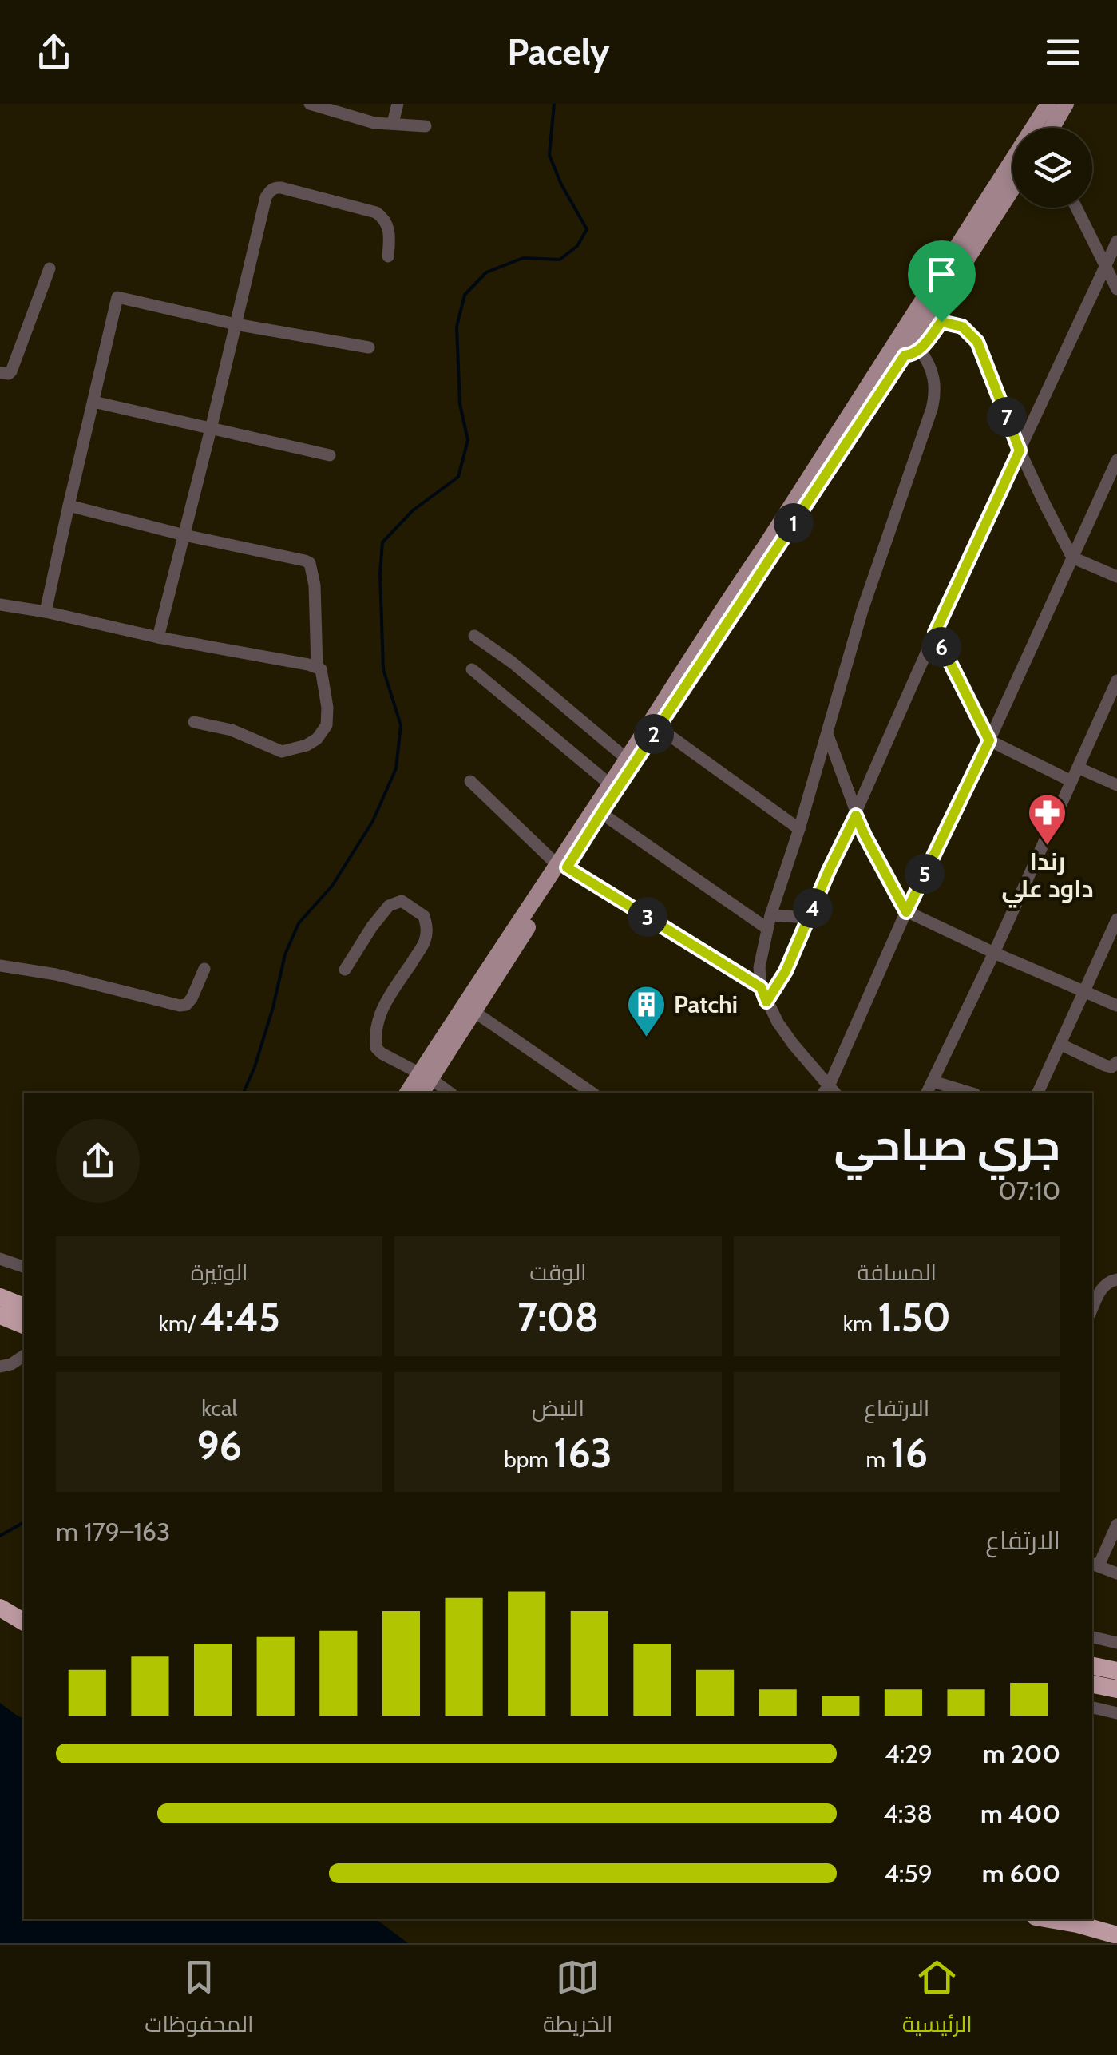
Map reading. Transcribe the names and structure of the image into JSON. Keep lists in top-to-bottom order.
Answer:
{
  "places": {
    "pharmacy": ["رندا داود علي"],
    "building": ["Patchi"]
  },
  "page": {
    "header": "Pacely",
    "pins": [
      "7",
      "1",
      "6",
      "2",
      "5",
      "4",
      "3"
    ],
    "heading": ["جري صباحي", "07:10"],
    "stats": [
      ["المسافة", "1.50 km"],
      ["الوقت", "7:08"],
      ["الوتيرة", "4:45 /km"],
      ["الارتفاع", "16 m"],
      ["النبض", "163 bpm"],
      ["kcal", "96"]
    ],
    "chart": ["الارتفاع", "163–179 m"],
    "list": [
      {
        "name": "200 m",
        "note": "4:29"
      },
      {
        "name": "400 m",
        "note": "4:38"
      },
      {
        "name": "600 m",
        "note": "4:59"
      }
    ],
    "tabs": ["الرئيسية", "الخريطة", "المحفوظات"]
  }
}
